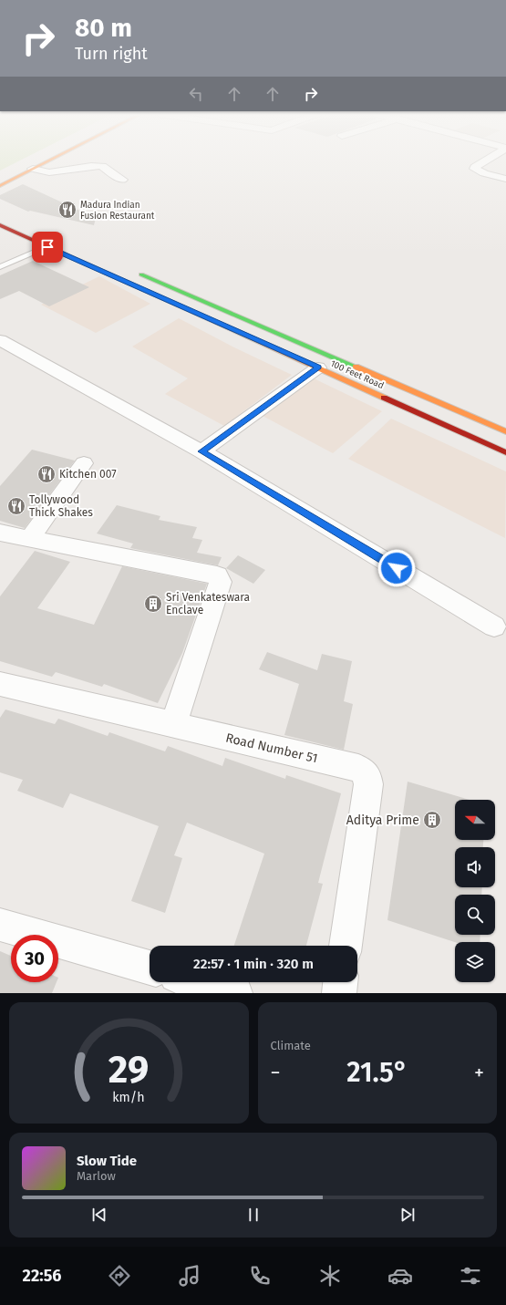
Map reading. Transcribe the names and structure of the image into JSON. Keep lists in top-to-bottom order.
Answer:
{
  "streets": {
    "main road": ["100 Feet Road"],
    "street": ["Road Number 51"]
  },
  "places": {
    "restaurant": ["Madura Indian Fusion Restaurant", "Kitchen 007", "Tollywood Thick Shakes"],
    "building": ["Sri Venkateswara Enclave", "Aditya Prime"]
  },
  "north": "left",
  "page": {
    "turn": ["80 m", "Turn right"],
    "limit": "30",
    "trip": "22:57 · 1 min · 320 m",
    "tile": "Climate",
    "heat": ["−", "21.5°", "+"],
    "song": ["Slow Tide", "Marlow"],
    "tabs": "22:56",
    "gauge": ["29", "km/h"]
  }
}
